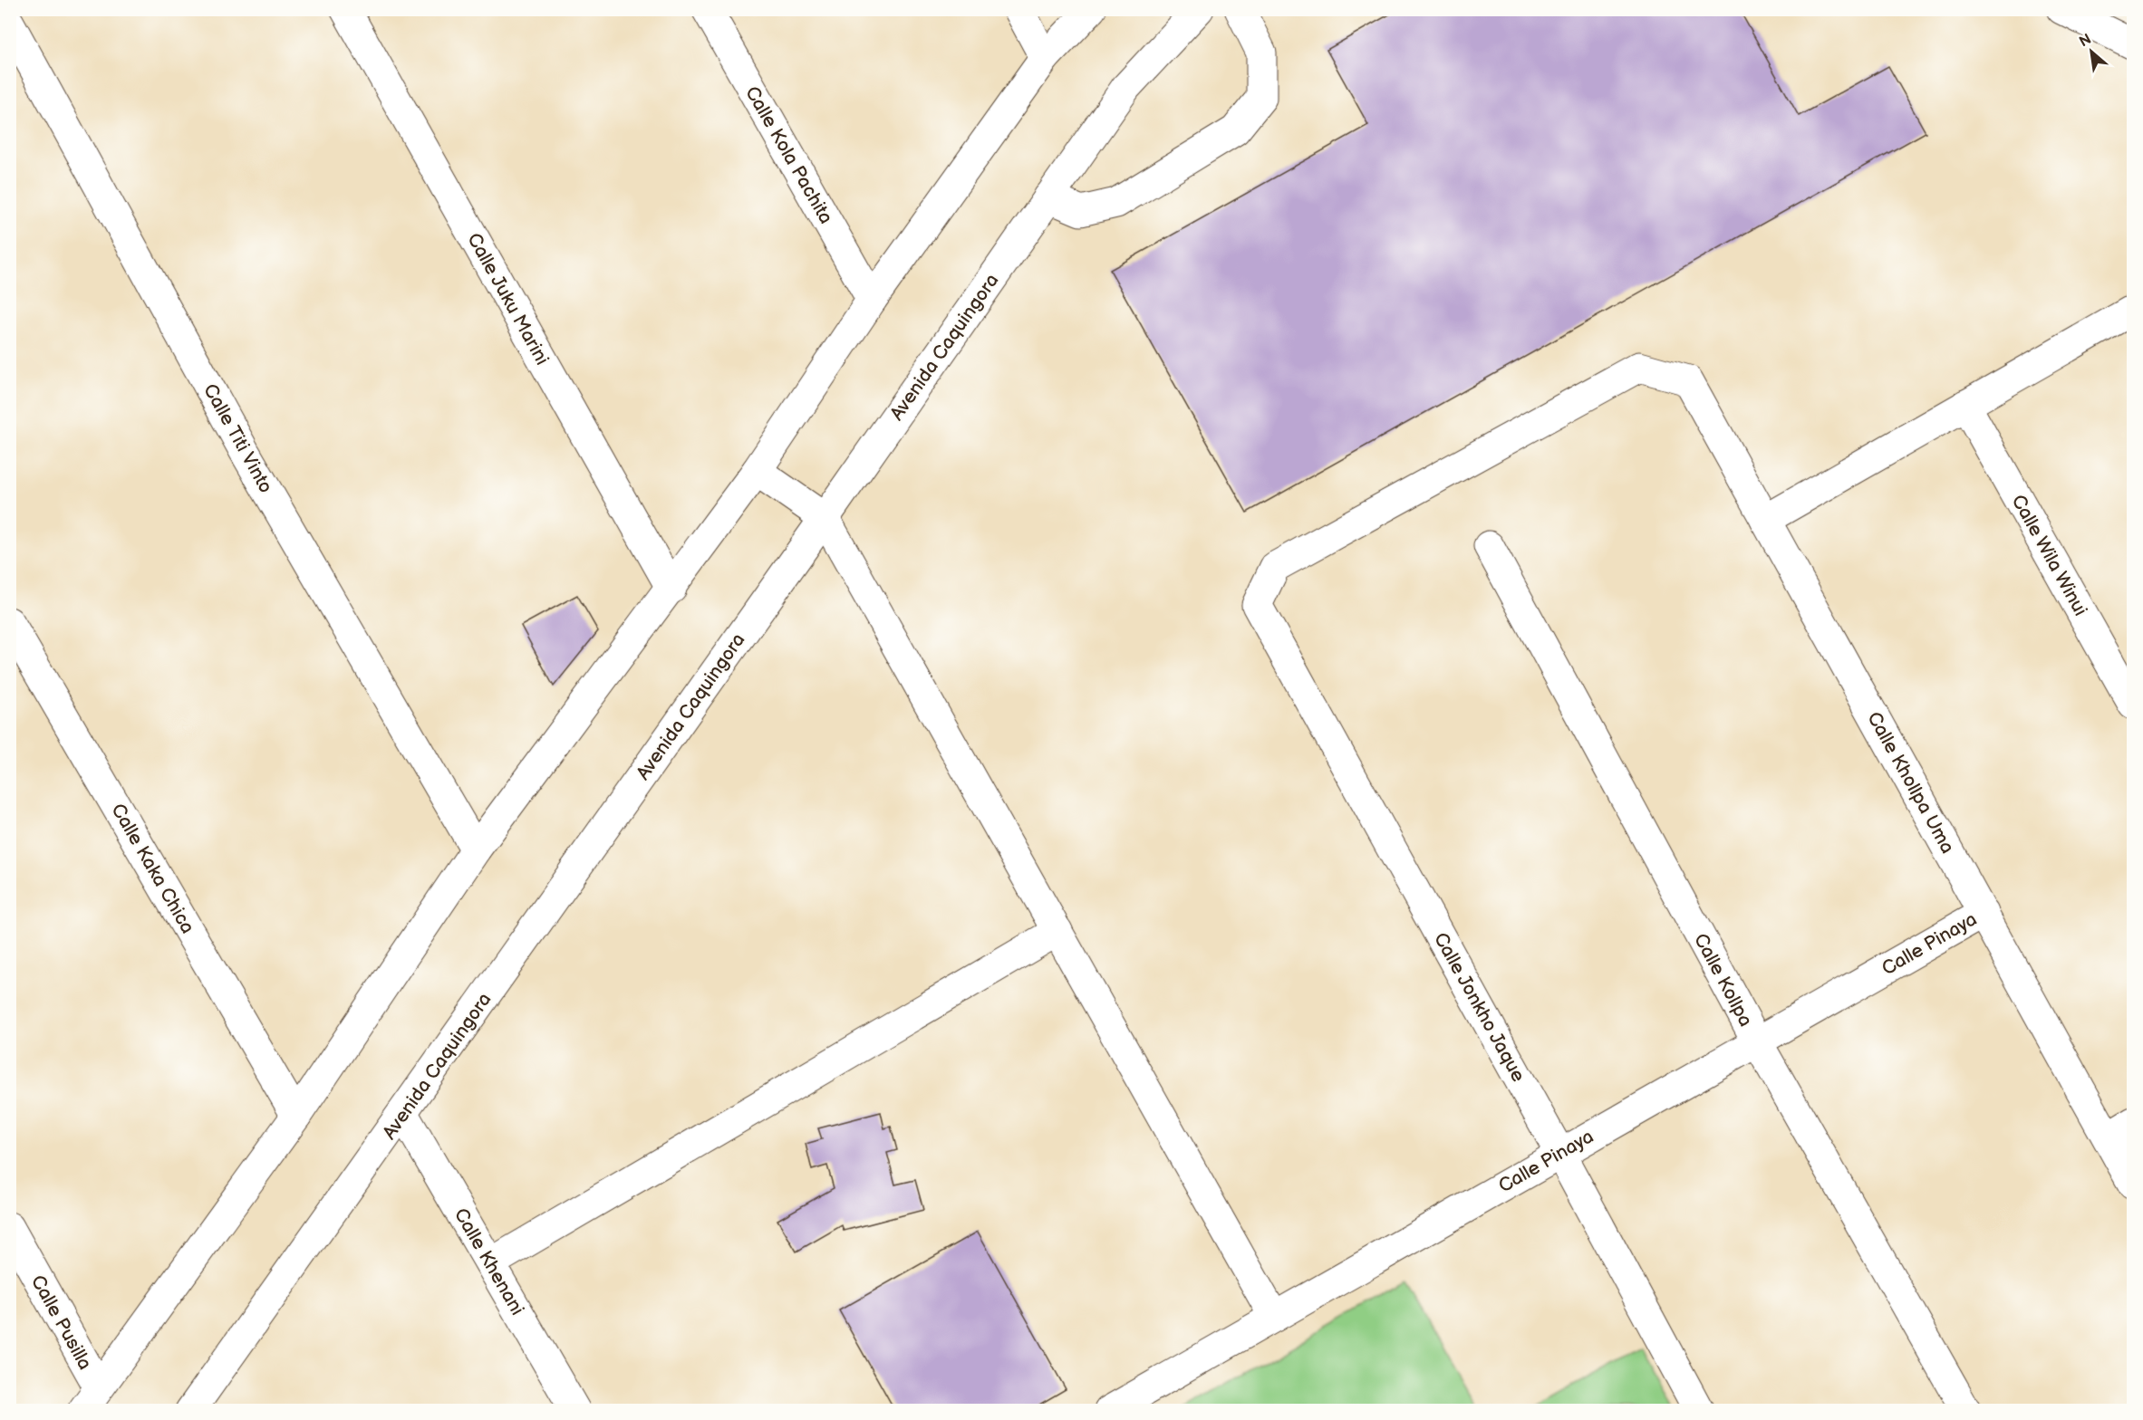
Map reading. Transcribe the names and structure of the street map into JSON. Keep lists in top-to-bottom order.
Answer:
{
  "streets": {
    "street": [
      "Calle Kola Pachita",
      "Calle Juku Marini",
      "Avenida Caquingora",
      "Calle Titi Vinto",
      "Calle Wila Winui",
      "Calle Khollpa Uma",
      "Calle Kaka Chica",
      "Calle Pinaya",
      "Calle Kollpa",
      "Calle Jonkho Jaque",
      "Calle Khenani",
      "Calle Pusilla"
    ]
  },
  "crossings": [
    ["Avenida Caquingora", "Calle Khenani"],
    ["Calle Khollpa Uma", "Calle Pinaya"],
    ["Calle Khollpa Uma", "Calle Jonkho Jaque"],
    ["Calle Pinaya", "Calle Kollpa"],
    ["Calle Pinaya", "Calle Jonkho Jaque"]
  ],
  "north": "top left"
}
